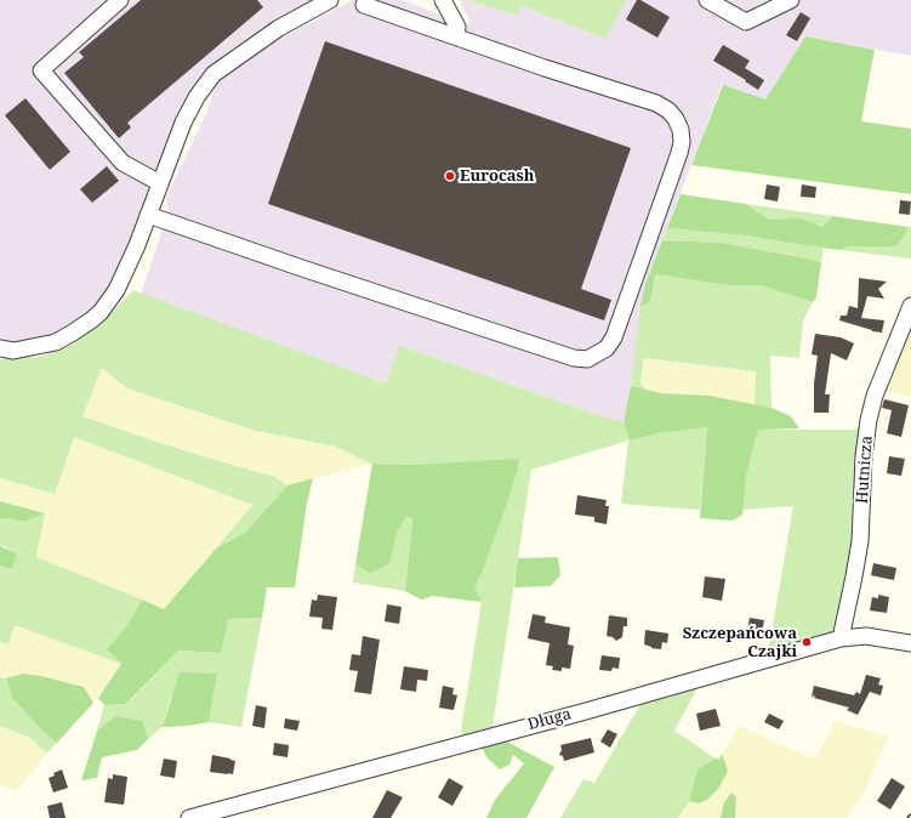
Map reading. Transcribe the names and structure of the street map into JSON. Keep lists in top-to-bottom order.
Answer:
{
  "streets": {
    "street": ["Hutnicza", "Długa"]
  },
  "crossings": [
    ["Hutnicza", "Długa"]
  ],
  "places": ["Eurocash", "Szczepańcowa Czajki"]
}
